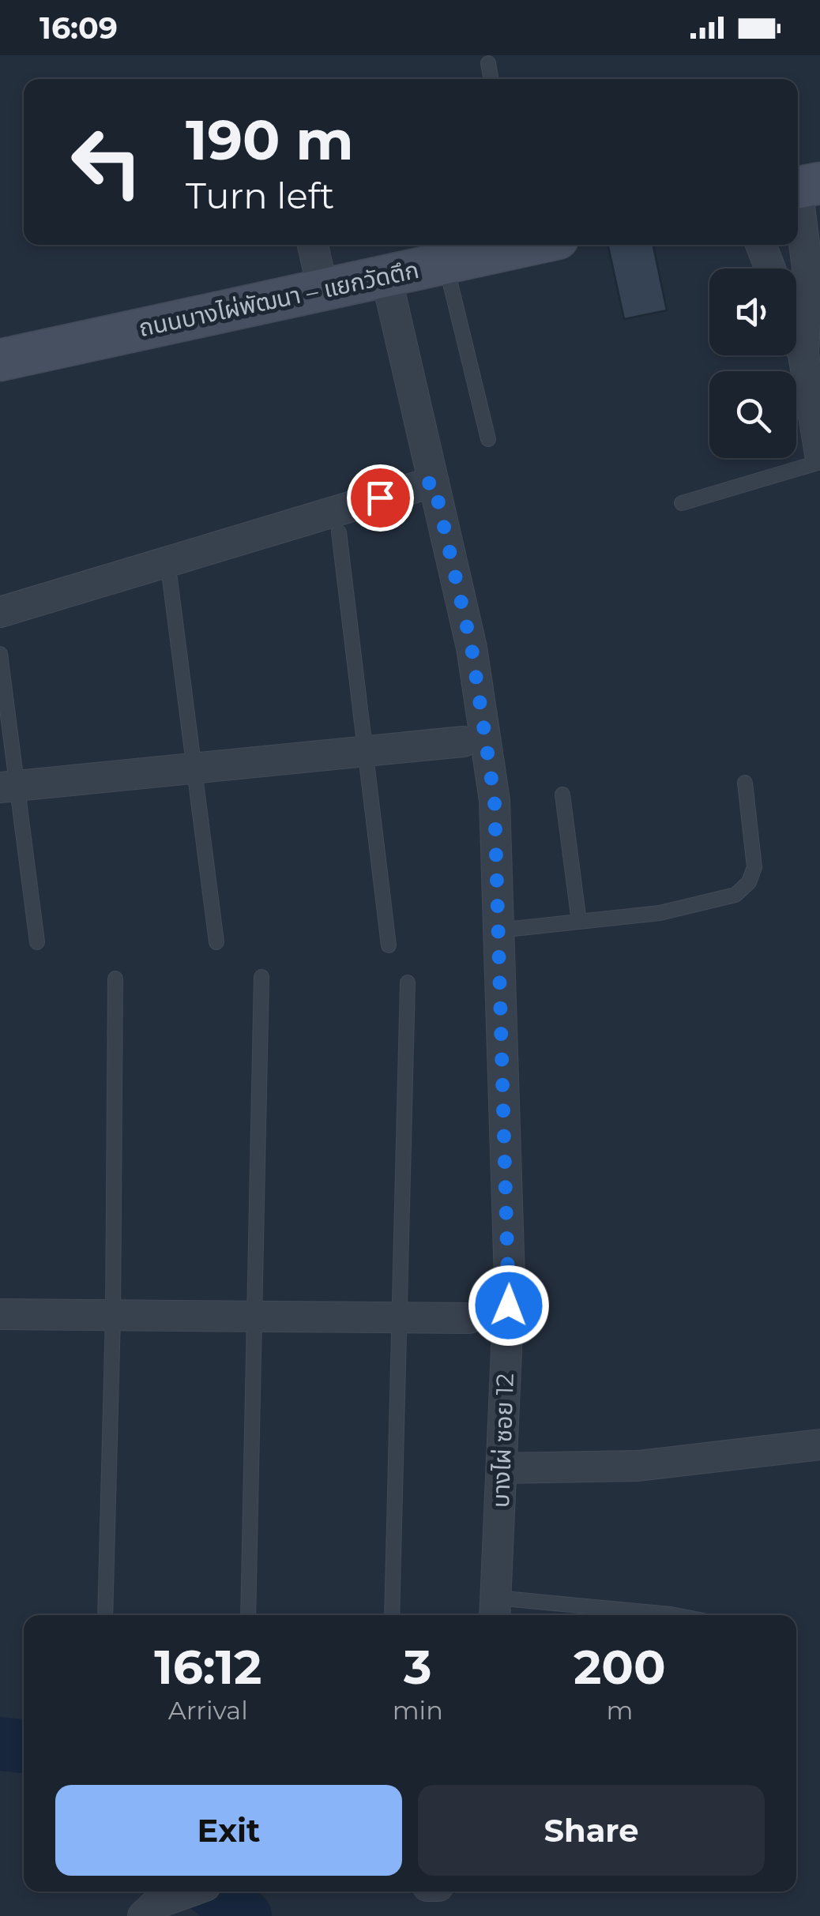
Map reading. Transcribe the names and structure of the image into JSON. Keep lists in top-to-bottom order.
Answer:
{
  "streets": {
    "street": ["ถนนบางไผ่พัฒนา – แยกวัดตึก", "บางไผ่ ซอย 12"]
  },
  "crossings": [
    ["ถนนบางไผ่พัฒนา – แยกวัดตึก", "บางไผ่ ซอย 12"]
  ],
  "page": {
    "status": "16:09",
    "turn": ["190 m", "Turn left"],
    "eta": [
      "16:12",
      "Arrival",
      "3",
      "min",
      "200",
      "m"
    ],
    "buttons": ["Exit", "Share"]
  }
}
